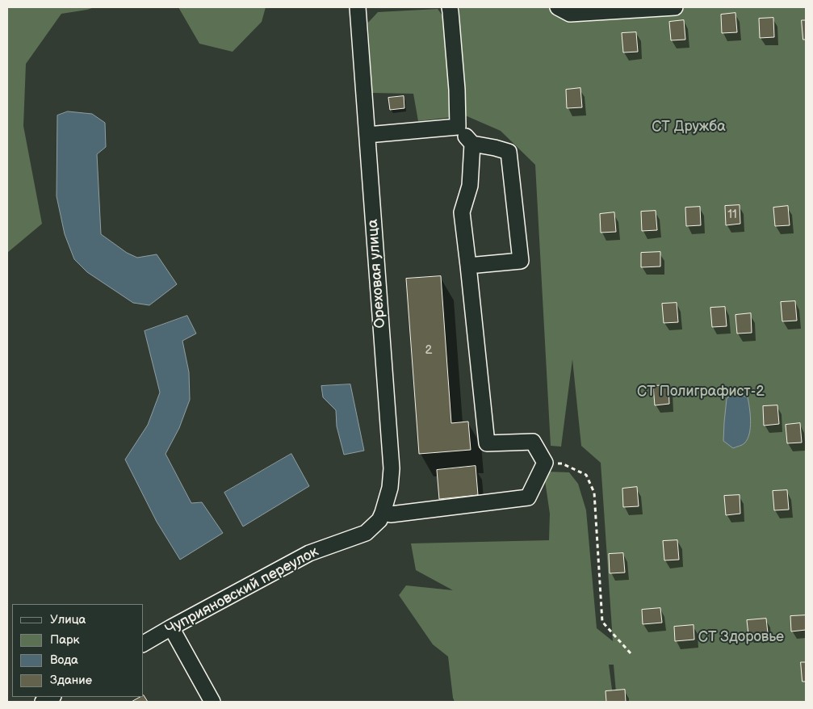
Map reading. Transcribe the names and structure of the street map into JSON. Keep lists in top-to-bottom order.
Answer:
{
  "streets": {
    "street": ["Ореховая улица", "Чуприяновский переулок"]
  },
  "crossings": [
    ["Ореховая улица", "Чуприяновский переулок"]
  ],
  "parks": ["СТ Дружба", "СТ Полиграфист-2", "СТ Здоровье"],
  "house_numbers": ["11", "2"],
  "legend": [
    "Улица",
    "Парк",
    "Вода",
    "Здание"
  ]
}
